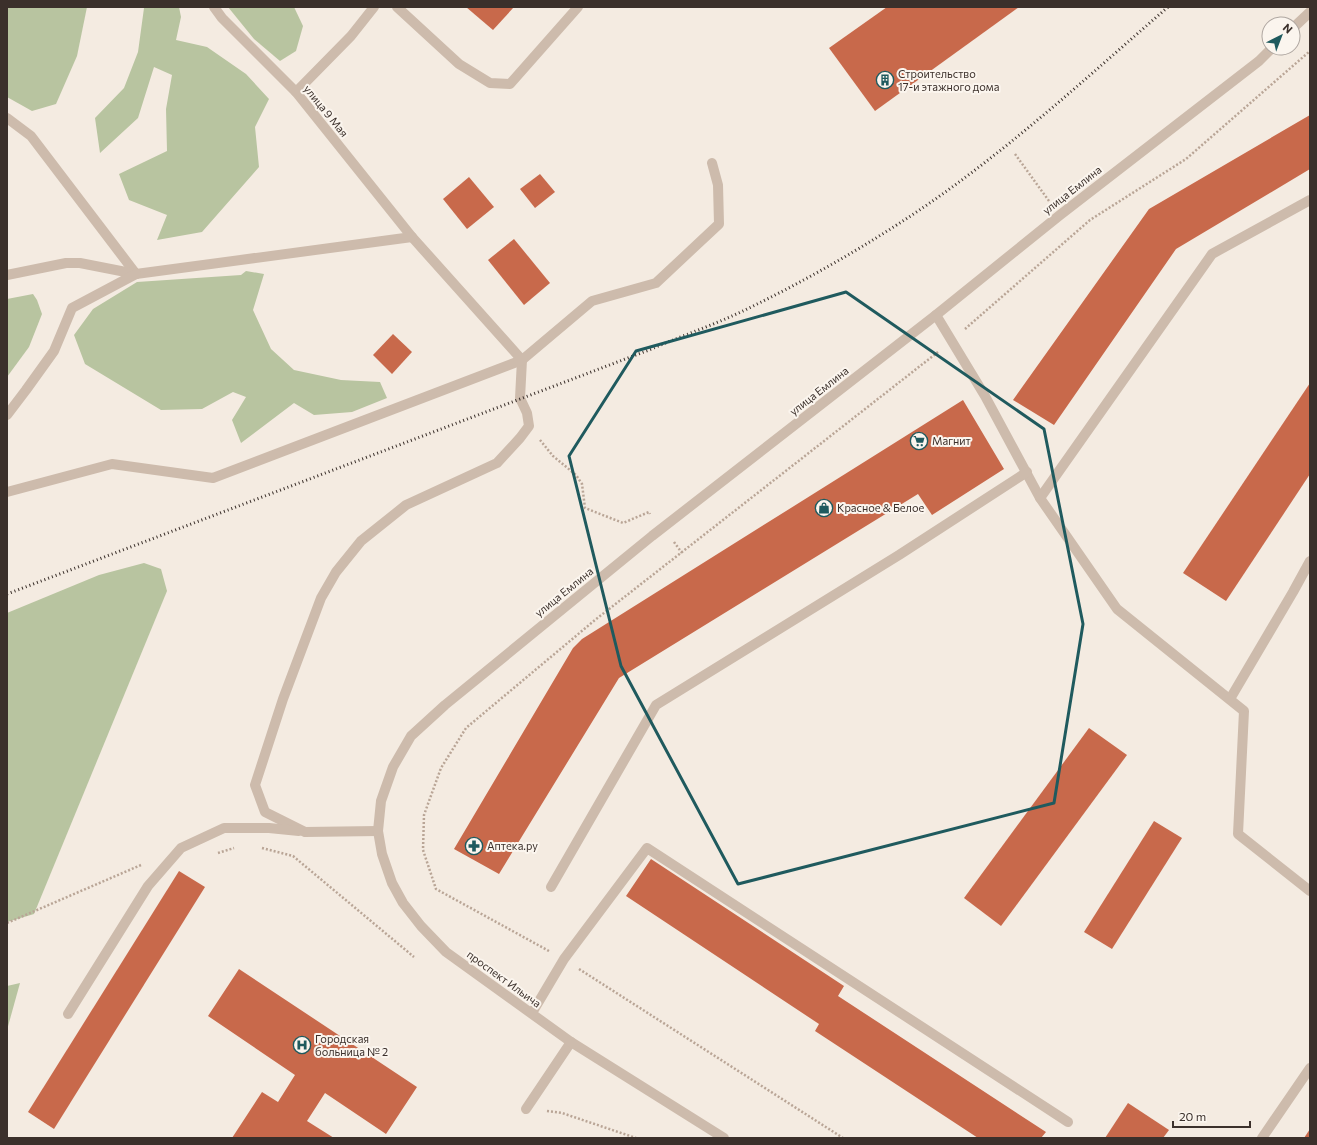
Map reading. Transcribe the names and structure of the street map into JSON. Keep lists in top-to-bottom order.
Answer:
{
  "streets": {
    "street": ["улица 9 Мая", "улица Емлина", "проспект Ильича"]
  },
  "crossings": [
    ["улица Емлина", "проспект Ильича"]
  ],
  "places": {
    "building": ["Строительство 17-и этажного дома"],
    "supermarket": ["Магнит"],
    "shop": ["Красное & Белое"],
    "pharmacy": ["Аптека.ру"],
    "hospital": ["Городская больница № 2"]
  },
  "scale_bar": "20 m",
  "north": "top right"
}
